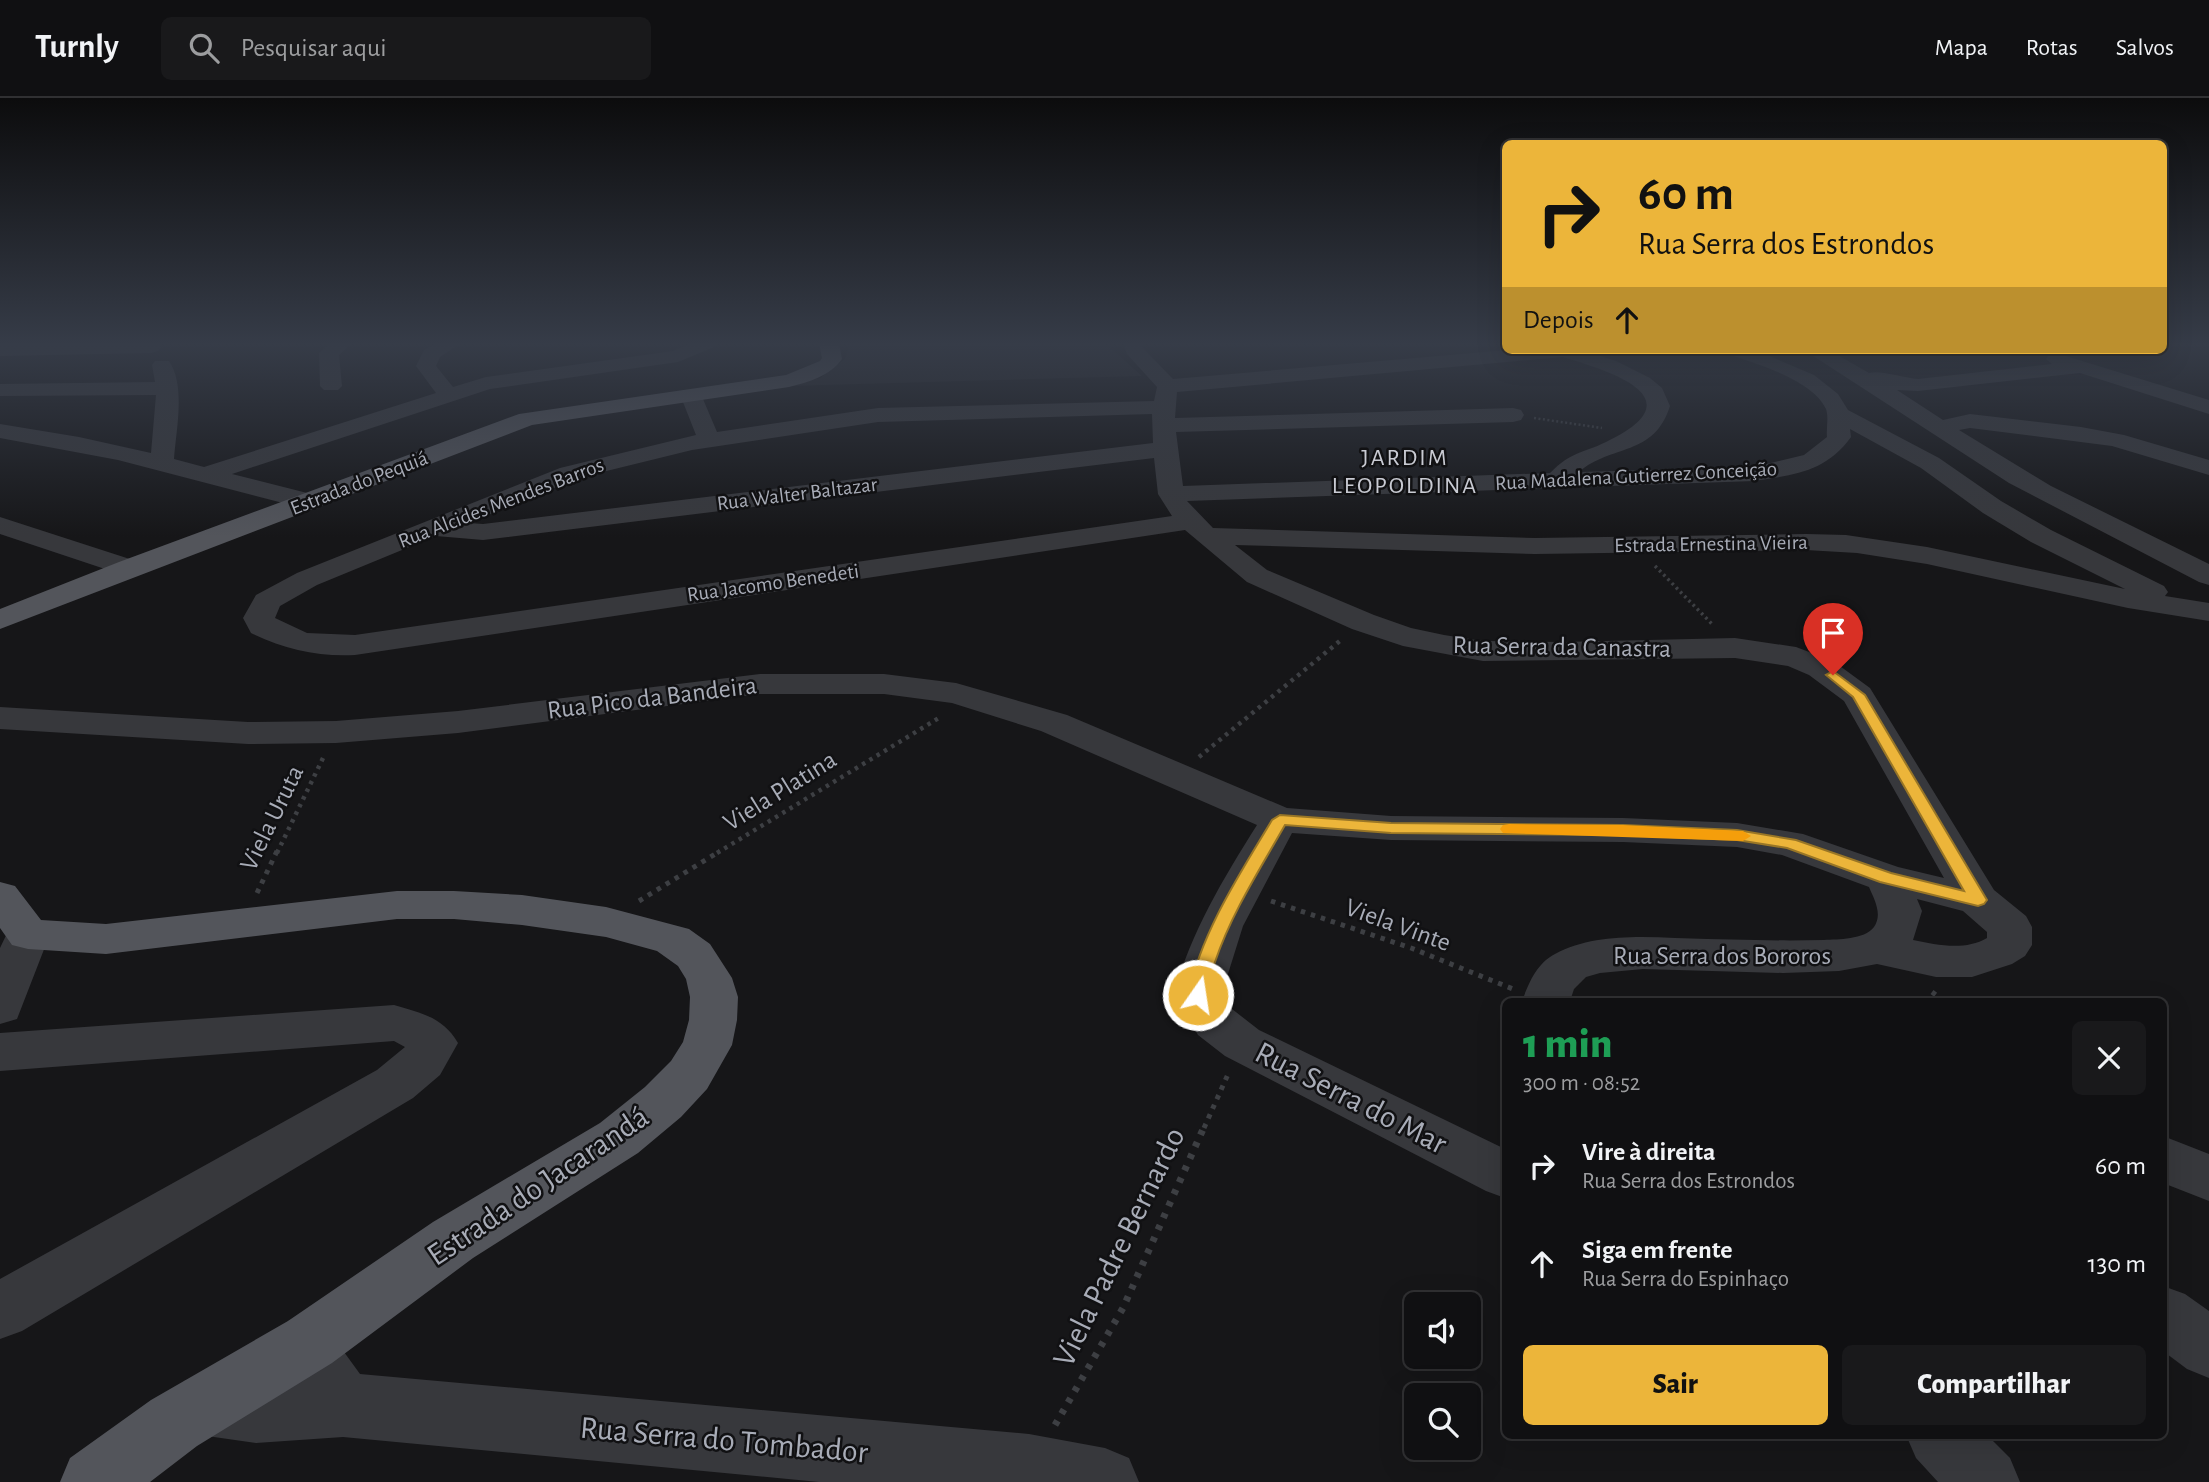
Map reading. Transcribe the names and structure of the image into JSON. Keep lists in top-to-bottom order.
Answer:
{
  "streets": {
    "main road": ["Estrada do Pequiá", "Estrada do Jacarandá"],
    "street": [
      "Rua Madalena Gutierrez Conceição",
      "Rua Walter Baltazar",
      "Rua Alcides Mendes Barros",
      "Estrada Ernestina Vieira",
      "Rua Jacomo Benedeti",
      "Rua Serra da Canastra",
      "Rua Pico da Bandeira",
      "Rua Serra dos Bororos",
      "Rua Serra do Mar",
      "Rua Serra do Tombador"
    ],
    "path": [
      "Viela Platina",
      "Viela Uruta",
      "Viela Vinte",
      "Viela Padre Bernardo"
    ]
  },
  "crossings": [
    ["Rua Madalena Gutierrez Conceição", "Rua Serra da Canastra"],
    ["Rua Walter Baltazar", "Rua Alcides Mendes Barros"],
    ["Rua Alcides Mendes Barros", "Rua Jacomo Benedeti"],
    ["Estrada Ernestina Vieira", "Rua Jacomo Benedeti"],
    ["Estrada Ernestina Vieira", "Rua Serra da Canastra"],
    ["Rua Jacomo Benedeti", "Rua Serra da Canastra"],
    ["Rua Serra da Canastra", "Rua Pico da Bandeira"],
    ["Rua Serra da Canastra", "Rua Serra dos Bororos"],
    ["Rua Pico da Bandeira", "Viela Platina"],
    ["Rua Pico da Bandeira", "Viela Uruta"],
    ["Rua Pico da Bandeira", "Rua Serra dos Bororos"],
    ["Rua Pico da Bandeira", "Rua Serra do Mar"],
    ["Viela Platina", "Estrada do Jacarandá"],
    ["Viela Uruta", "Estrada do Jacarandá"],
    ["Viela Vinte", "Rua Serra dos Bororos"],
    ["Viela Vinte", "Rua Serra do Mar"],
    ["Rua Serra do Mar", "Viela Padre Bernardo"],
    ["Estrada do Jacarandá", "Rua Serra do Tombador"],
    ["Viela Padre Bernardo", "Rua Serra do Tombador"]
  ],
  "districts": ["JARDIM LEOPOLDINA"],
  "page": {
    "header": "Turnly",
    "search": "Pesquisar aqui",
    "nav": ["Mapa", "Rotas", "Salvos"],
    "turn": ["60 m", "Rua Serra dos Estrondos"],
    "then": "Depois",
    "heading": ["1 min", "300 m · 08:52"],
    "list": [
      {
        "name": "Vire à direita",
        "note": "Rua Serra dos Estrondos",
        "value": "60 m"
      },
      {
        "name": "Siga em frente",
        "note": "Rua Serra do Espinhaço",
        "value": "130 m"
      }
    ],
    "buttons": ["Sair", "Compartilhar"]
  }
}
